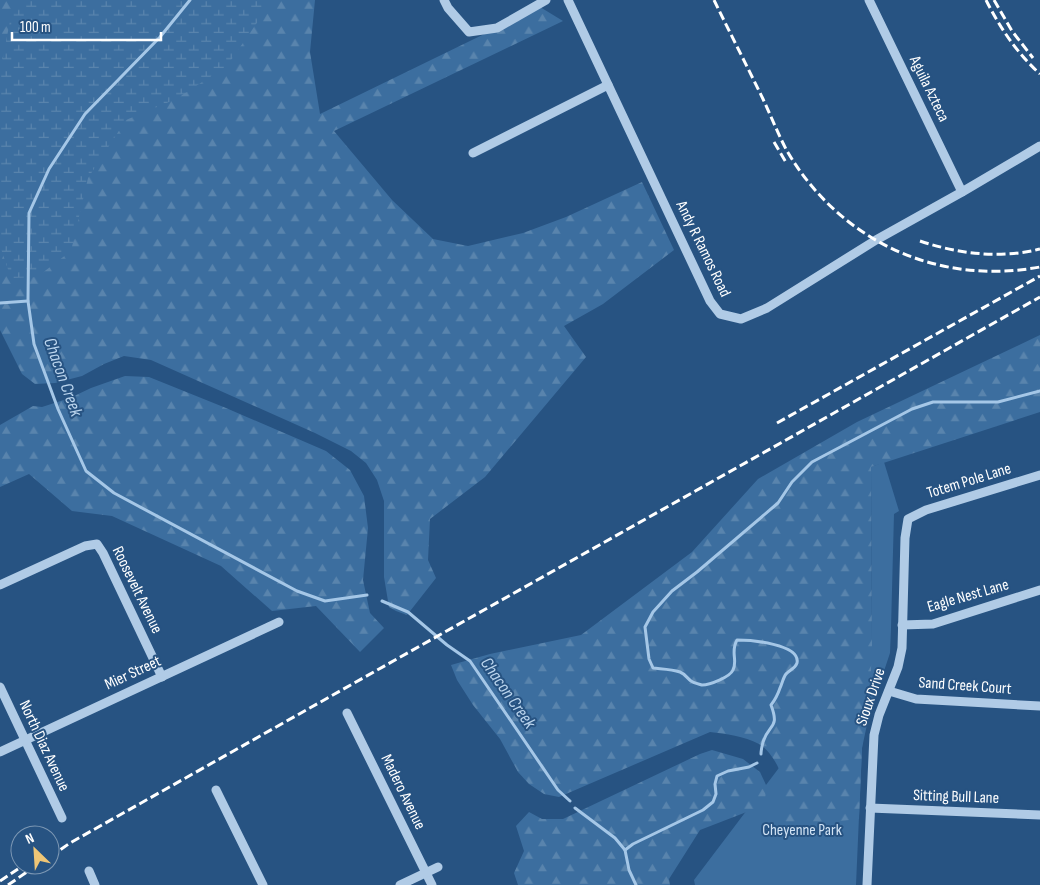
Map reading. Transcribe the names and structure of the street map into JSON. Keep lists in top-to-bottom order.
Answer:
{
  "streets": {
    "street": [
      "Aguila Azteca",
      "Andy R Ramos Road",
      "Totem Pole Lane",
      "Roosevelt Avenue",
      "Eagle Nest Lane",
      "Mier Street",
      "Sand Creek Court",
      "Sioux Drive",
      "North Diaz Avenue",
      "Madero Avenue",
      "Sitting Bull Lane"
    ]
  },
  "crossings": [
    ["Aguila Azteca", "Andy R Ramos Road"],
    ["Totem Pole Lane", "Sioux Drive"],
    ["Roosevelt Avenue", "Mier Street"],
    ["Eagle Nest Lane", "Sioux Drive"],
    ["Mier Street", "North Diaz Avenue"],
    ["Sand Creek Court", "Sioux Drive"],
    ["Sioux Drive", "Sitting Bull Lane"]
  ],
  "water": ["Chacon Creek"],
  "parks": ["Cheyenne Park"],
  "scale_bar": "100 m",
  "north": "top left"
}
